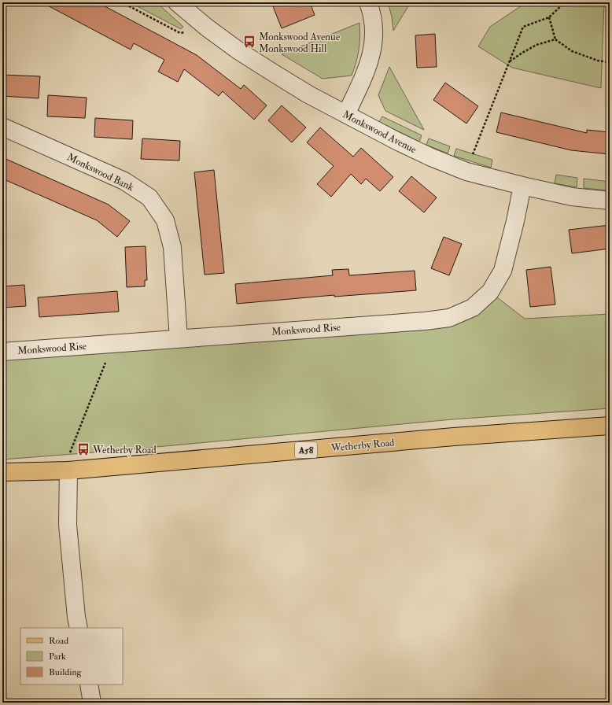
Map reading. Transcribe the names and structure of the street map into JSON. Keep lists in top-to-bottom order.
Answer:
{
  "streets": {
    "main road": ["Wetherby Road", "A58"],
    "street": ["Monkswood Avenue", "Monkswood Bank", "Monkswood Rise"]
  },
  "crossings": [
    ["Monkswood Avenue", "Monkswood Rise"],
    ["Monkswood Bank", "Monkswood Rise"]
  ],
  "places": {
    "bus stop": ["Monkswood Avenue Monkswood Hill", "Wetherby Road"]
  },
  "legend": ["Road", "Park", "Building"]
}
